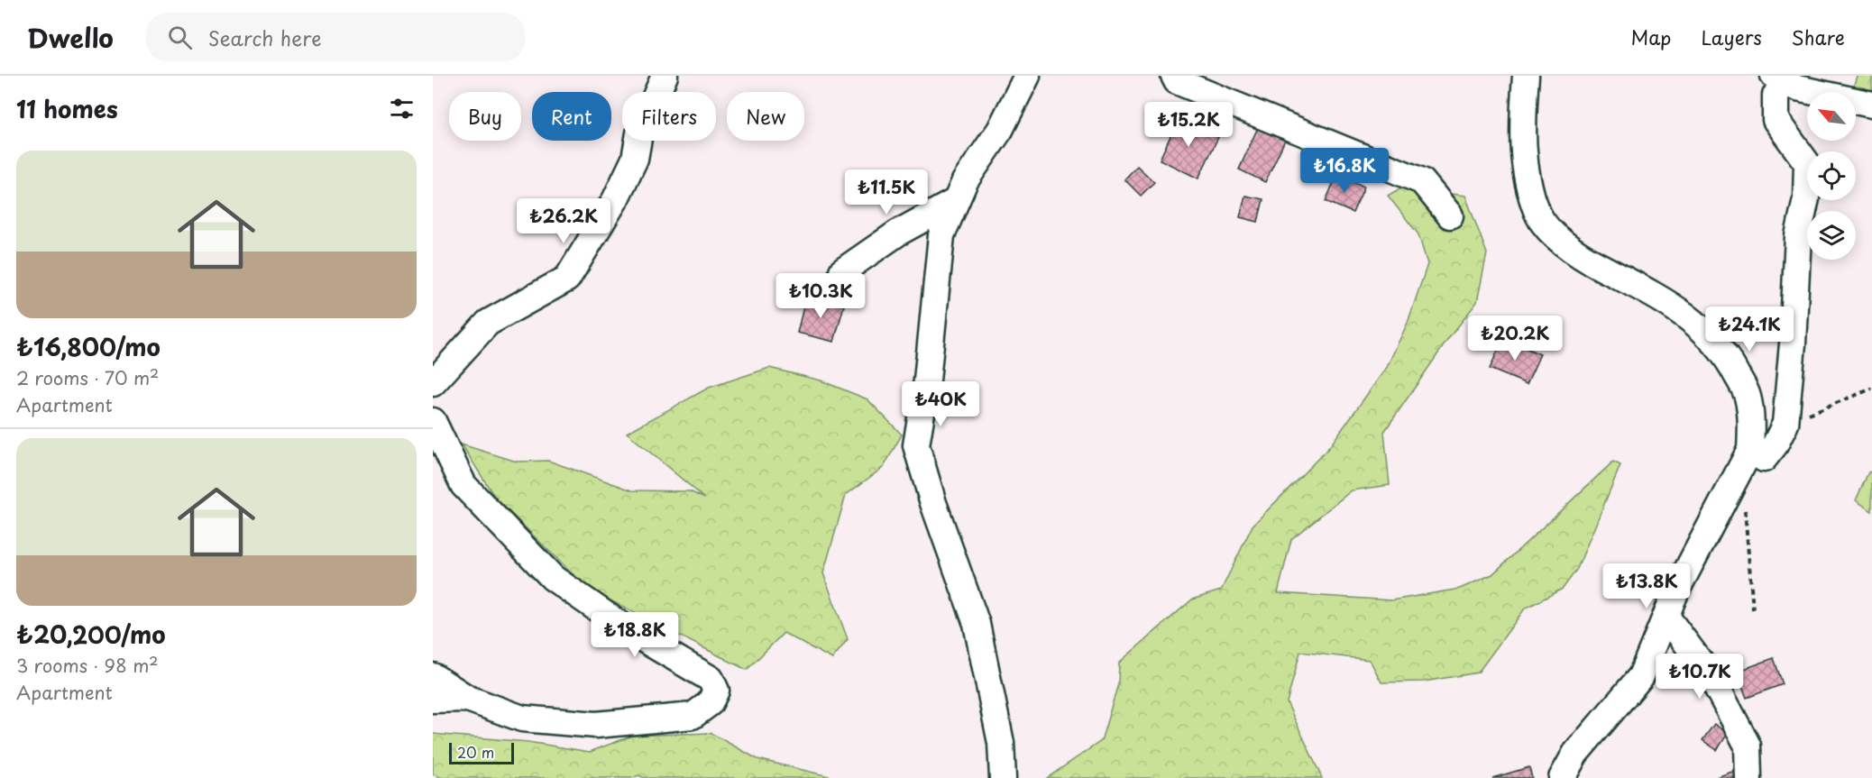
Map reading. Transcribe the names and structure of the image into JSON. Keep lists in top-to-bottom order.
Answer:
{
  "scale_bar": "20 m",
  "north": "top left",
  "page": {
    "header": "Dwello",
    "search": "Search here",
    "nav": ["Map", "Layers", "Share"],
    "heading": "11 homes",
    "chip": [
      "Buy",
      "Rent",
      "Filters",
      "New"
    ],
    "price": [
      "₺15.2K",
      "₺16.8K",
      "₺11.5K",
      "₺26.2K",
      "₺10.3K",
      "₺24.1K",
      "₺20.2K",
      "₺40K",
      "₺13.8K",
      "₺18.8K",
      "₺10.7K"
    ],
    "list": [
      {
        "name": "₺16,800/mo",
        "note": "2 rooms · 70 m² · Apartment"
      },
      {
        "name": "₺20,200/mo",
        "note": "3 rooms · 98 m² · Apartment"
      }
    ],
    "scale": "20 m"
  }
}
